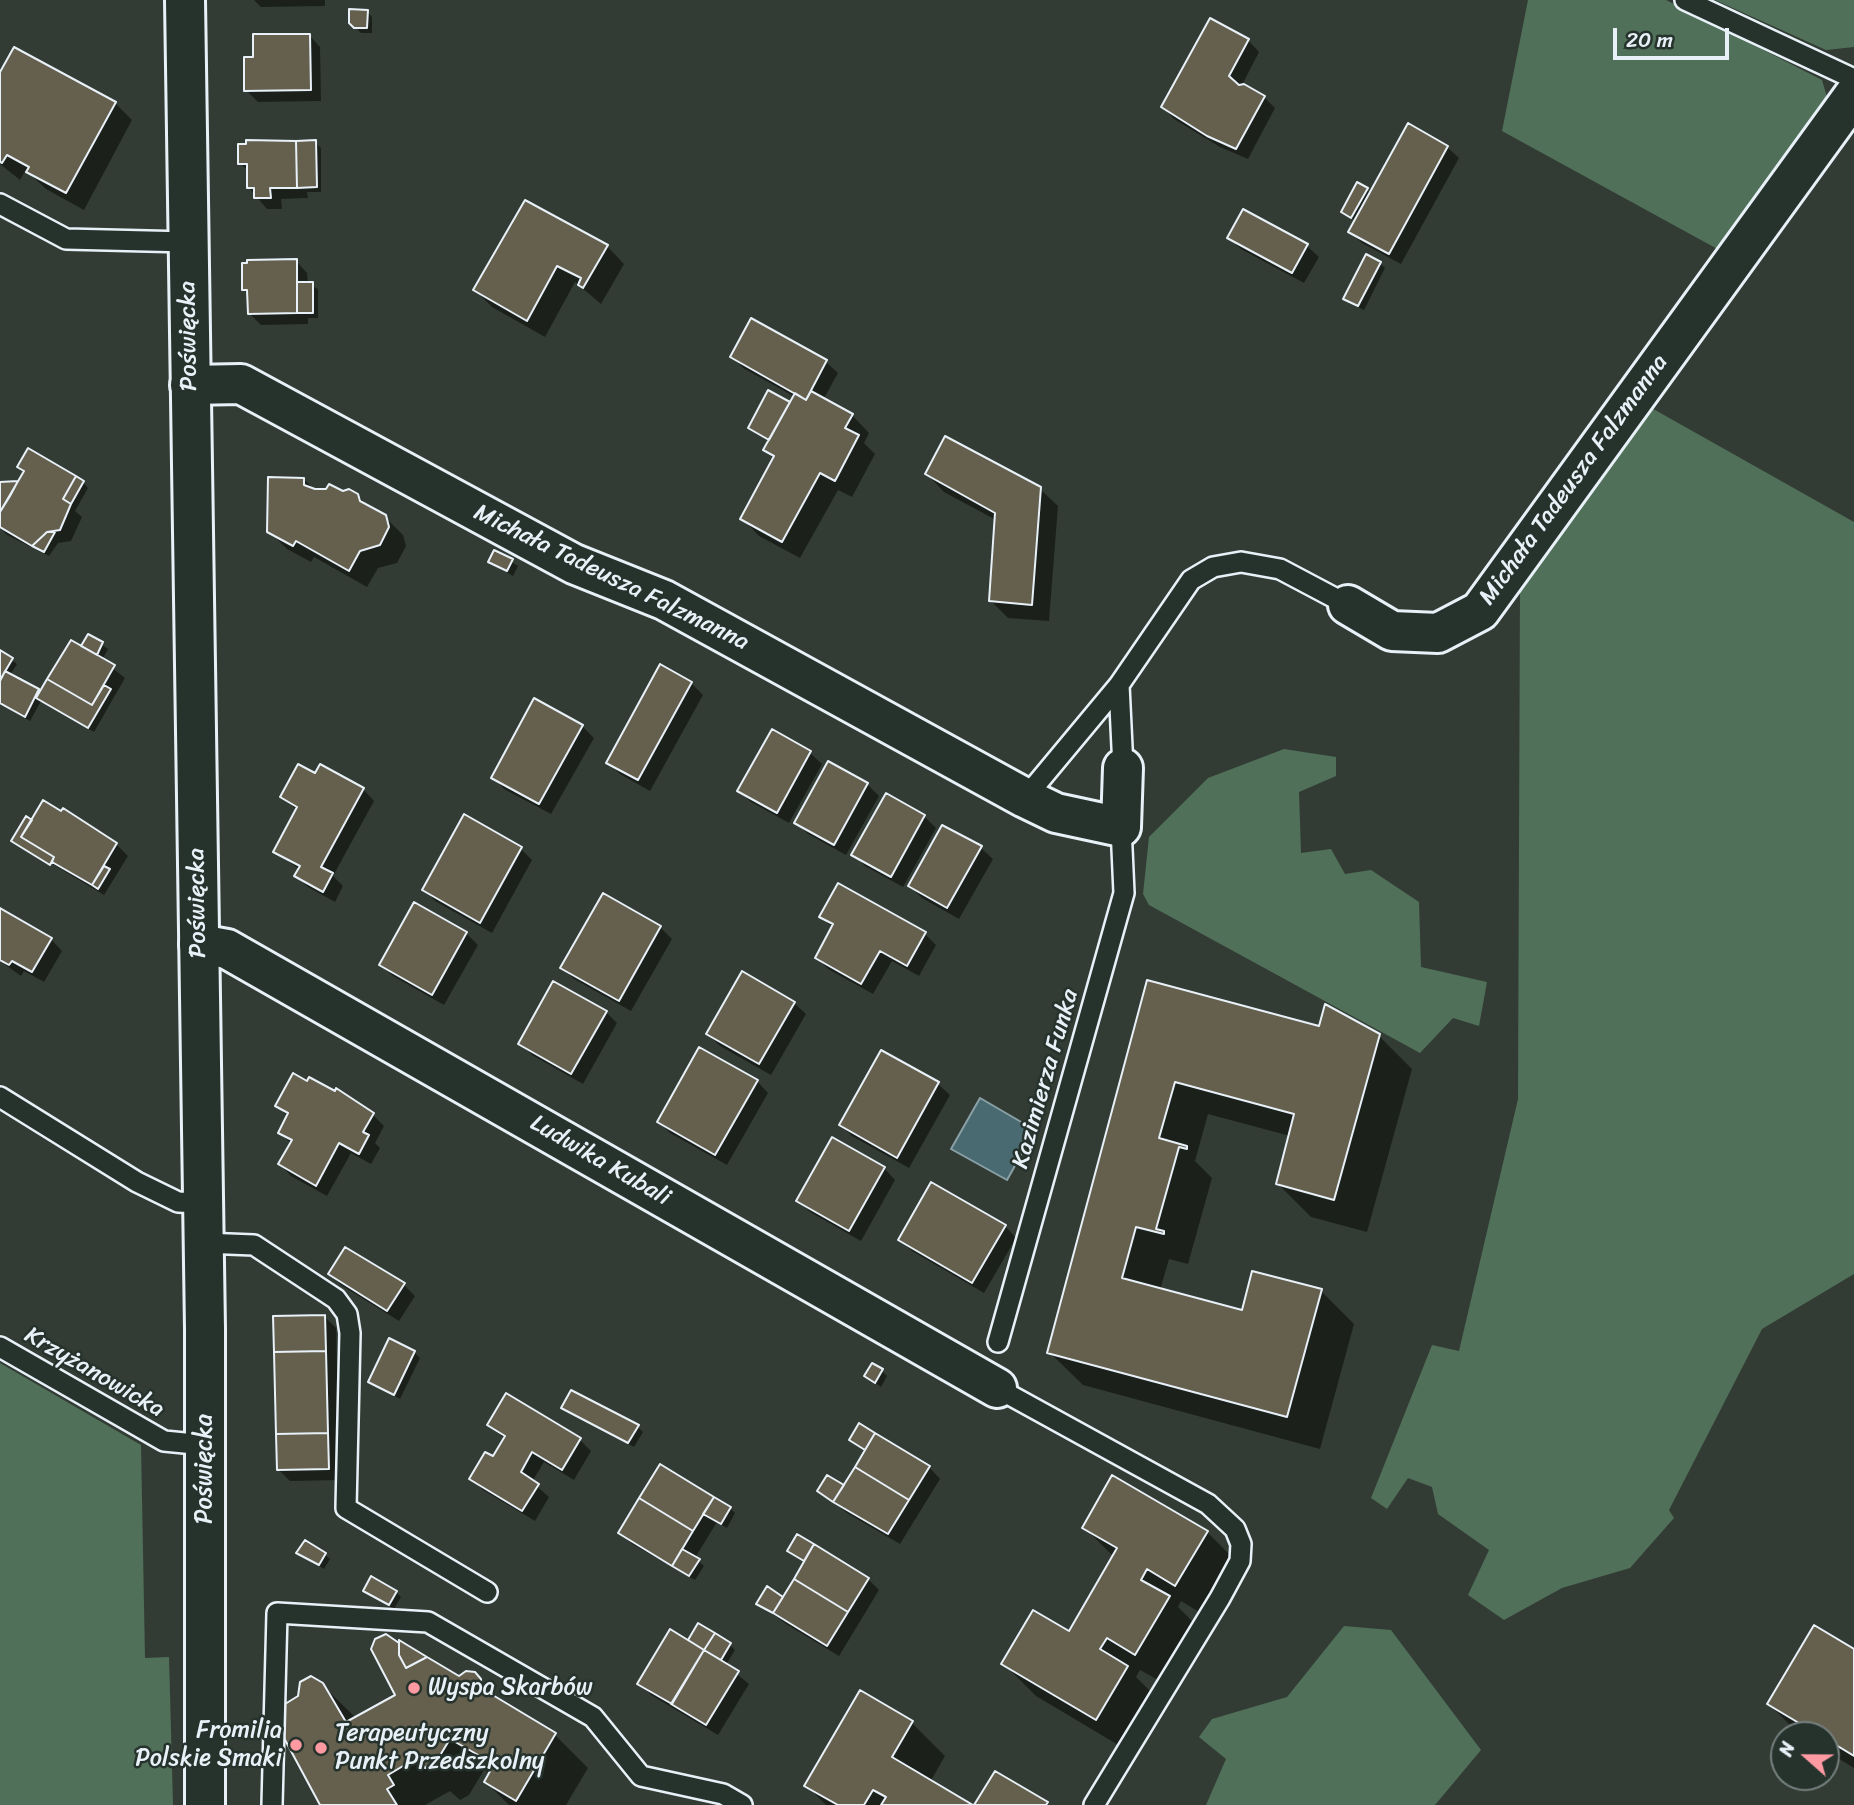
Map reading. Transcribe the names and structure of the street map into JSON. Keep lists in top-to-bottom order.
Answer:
{
  "streets": {
    "street": ["Poświęcka", "Michała Tadeusza Falzmanna", "Ludwika Kubali"],
    "lane": ["Kazimierza Funka", "Krzyżanowicka"]
  },
  "crossings": [
    ["Poświęcka", "Michała Tadeusza Falzmanna"],
    ["Poświęcka", "Ludwika Kubali"],
    ["Poświęcka", "Krzyżanowicka"],
    ["Michała Tadeusza Falzmanna", "Kazimierza Funka"]
  ],
  "places": ["Wyspa Skarbów", "Fromilia Polskie Smaki", "Terapeutyczny Punkt Przedszkolny"],
  "scale_bar": "20 m",
  "north": "left"
}
